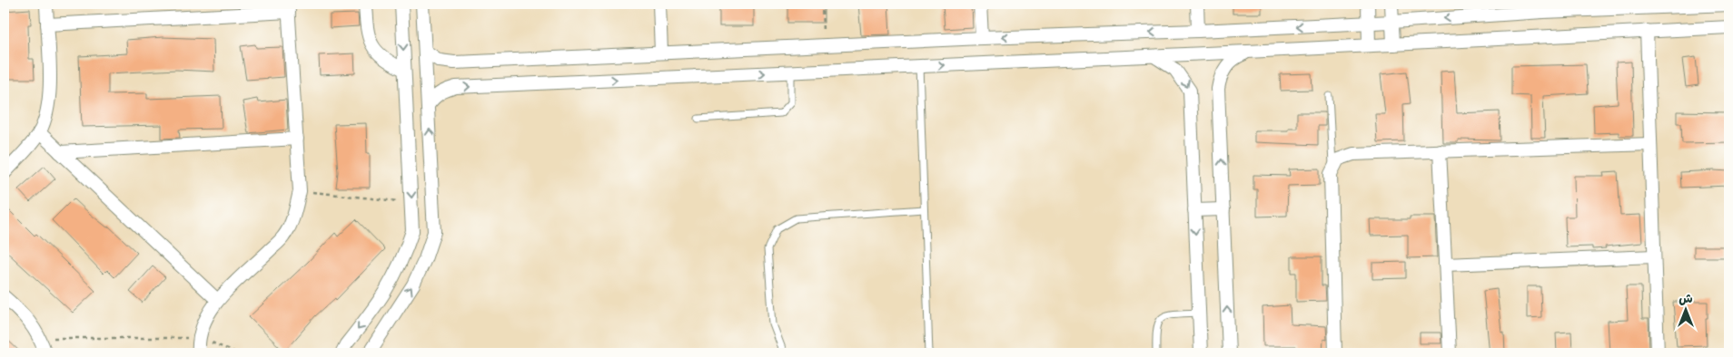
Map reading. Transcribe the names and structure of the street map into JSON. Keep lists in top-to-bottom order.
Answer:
{
  "north": "top"
}
